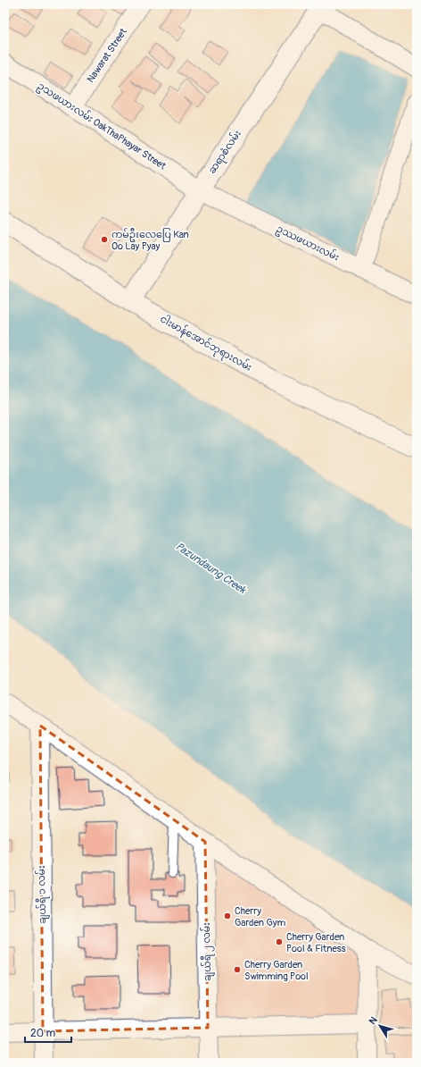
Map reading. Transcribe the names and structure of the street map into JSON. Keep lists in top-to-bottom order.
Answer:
{
  "streets": {
    "main road": ["ဆရာစံလမ်း", "ငါးမာန်အောင်ဘုရားလမ်း"],
    "street": [
      "Nawarat Street",
      "ဥသဖယားလမ်း OakThaPhayar Street",
      "ဥဿဖယားလမ်း",
      "ချယ်ရီ ၁ လမ်း",
      "ချယ်ရီ ၂ လမ်း"
    ]
  },
  "crossings": [
    ["Nawarat Street", "ဥသဖယားလမ်း OakThaPhayar Street"],
    ["ဥသဖယားလမ်း OakThaPhayar Street", "ဆရာစံလမ်း"],
    ["ဥသဖယားလမ်း OakThaPhayar Street", "ဥဿဖယားလမ်း"],
    ["ဆရာစံလမ်း", "ဥဿဖယားလမ်း"],
    ["ဆရာစံလမ်း", "ငါးမာန်အောင်ဘုရားလမ်း"]
  ],
  "water": ["Pazundaung Creek"],
  "places": [
    "ကမ်ဦးလေပြေ Kan Oo Lay Pyay",
    "Cherry Garden Gym",
    "Cherry Garden Pool & Fitness",
    "Cherry Garden Swimming Pool"
  ],
  "scale_bar": "20 m",
  "north": "top left"
}
